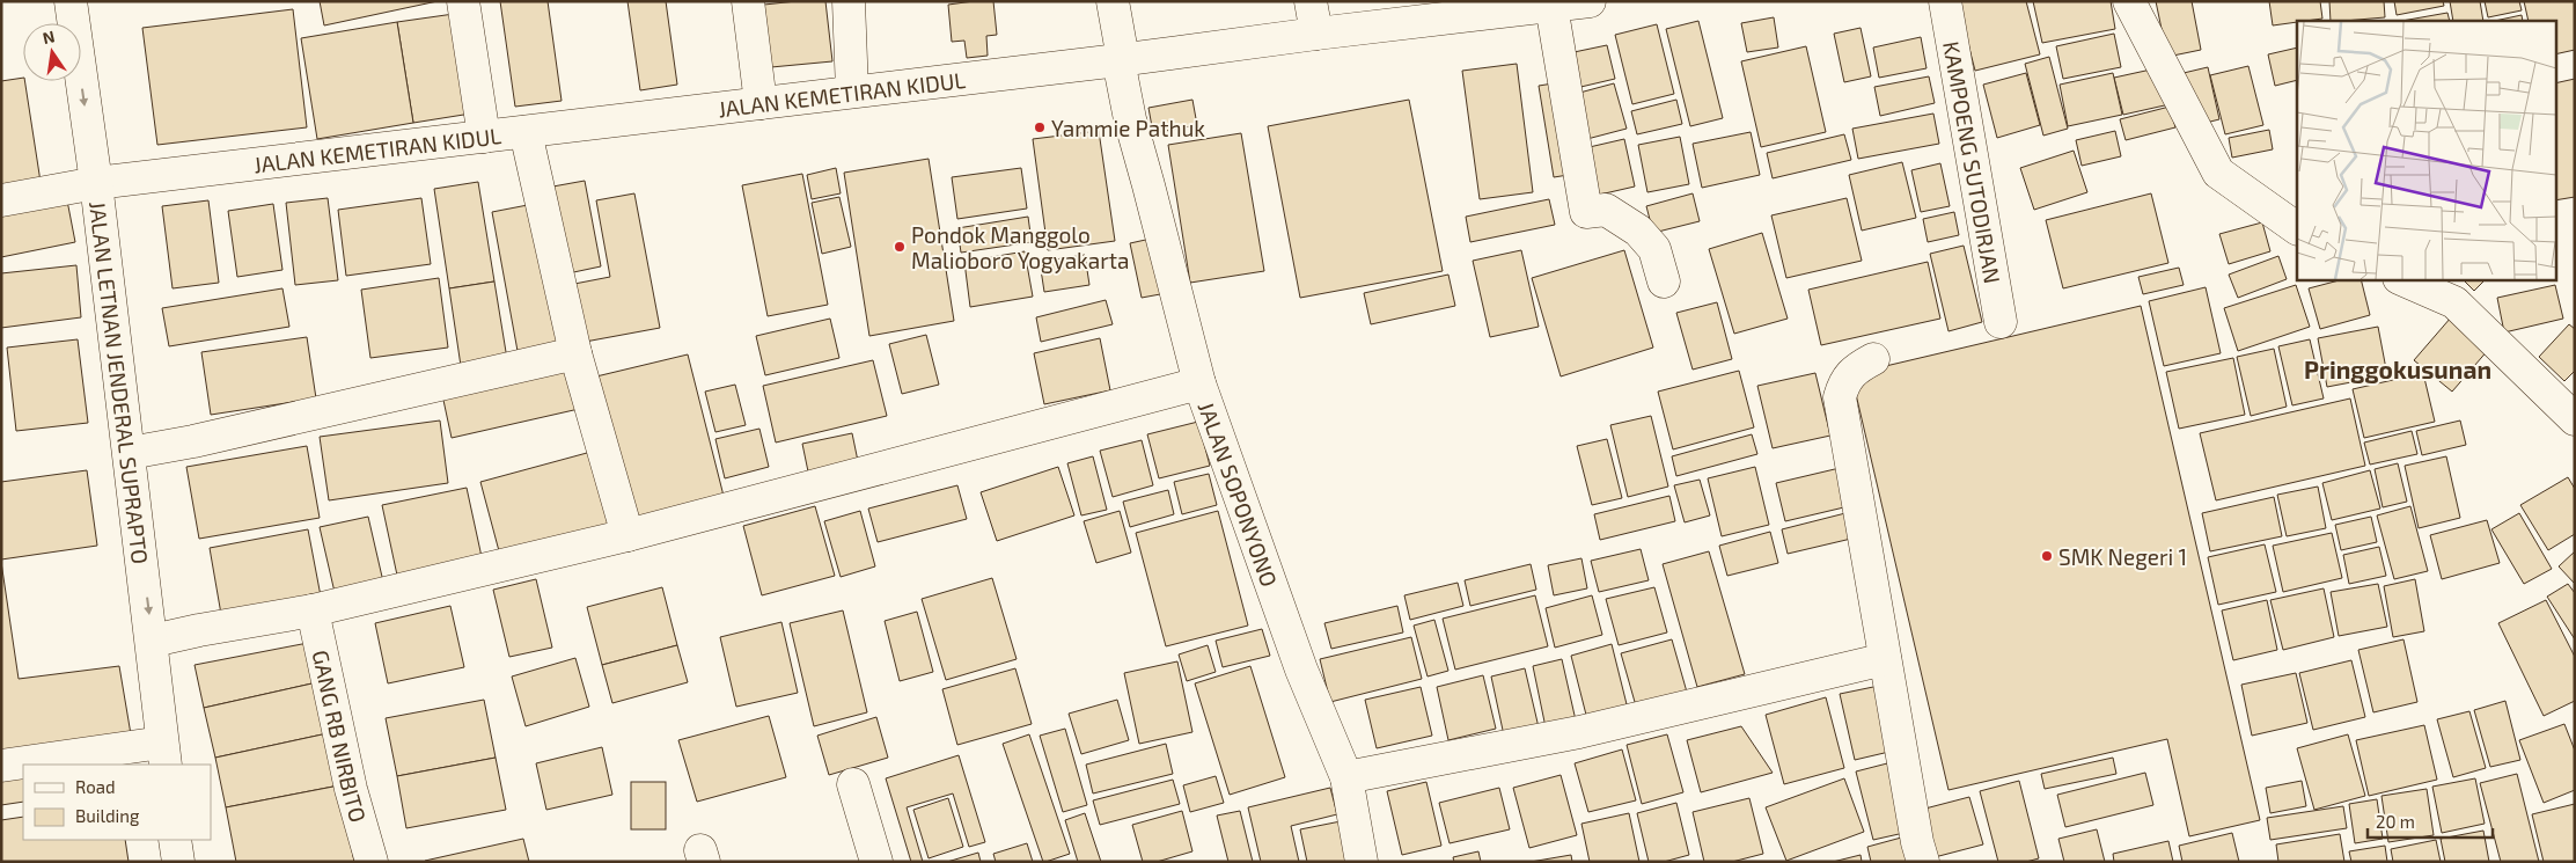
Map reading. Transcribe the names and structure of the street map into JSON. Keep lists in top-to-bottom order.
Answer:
{
  "streets": {
    "street": [
      "JALAN KEMETIRAN KIDUL",
      "KAMPOENG SUTODIRJAN",
      "JALAN LETNAN JENDERAL SUPRAPTO",
      "JALAN SOPONYONO",
      "GANG RB NIRBITO"
    ]
  },
  "crossings": [
    ["JALAN KEMETIRAN KIDUL", "JALAN LETNAN JENDERAL SUPRAPTO"],
    ["JALAN KEMETIRAN KIDUL", "JALAN SOPONYONO"]
  ],
  "one_way": ["JALAN LETNAN JENDERAL SUPRAPTO"],
  "districts": ["Pringgokusunan"],
  "places": ["Yammie Pathuk", "Pondok Manggolo Malioboro Yogyakarta", "SMK Negeri 1"],
  "legend": ["Road", "Building"],
  "scale_bar": "20 m",
  "north": "top"
}
